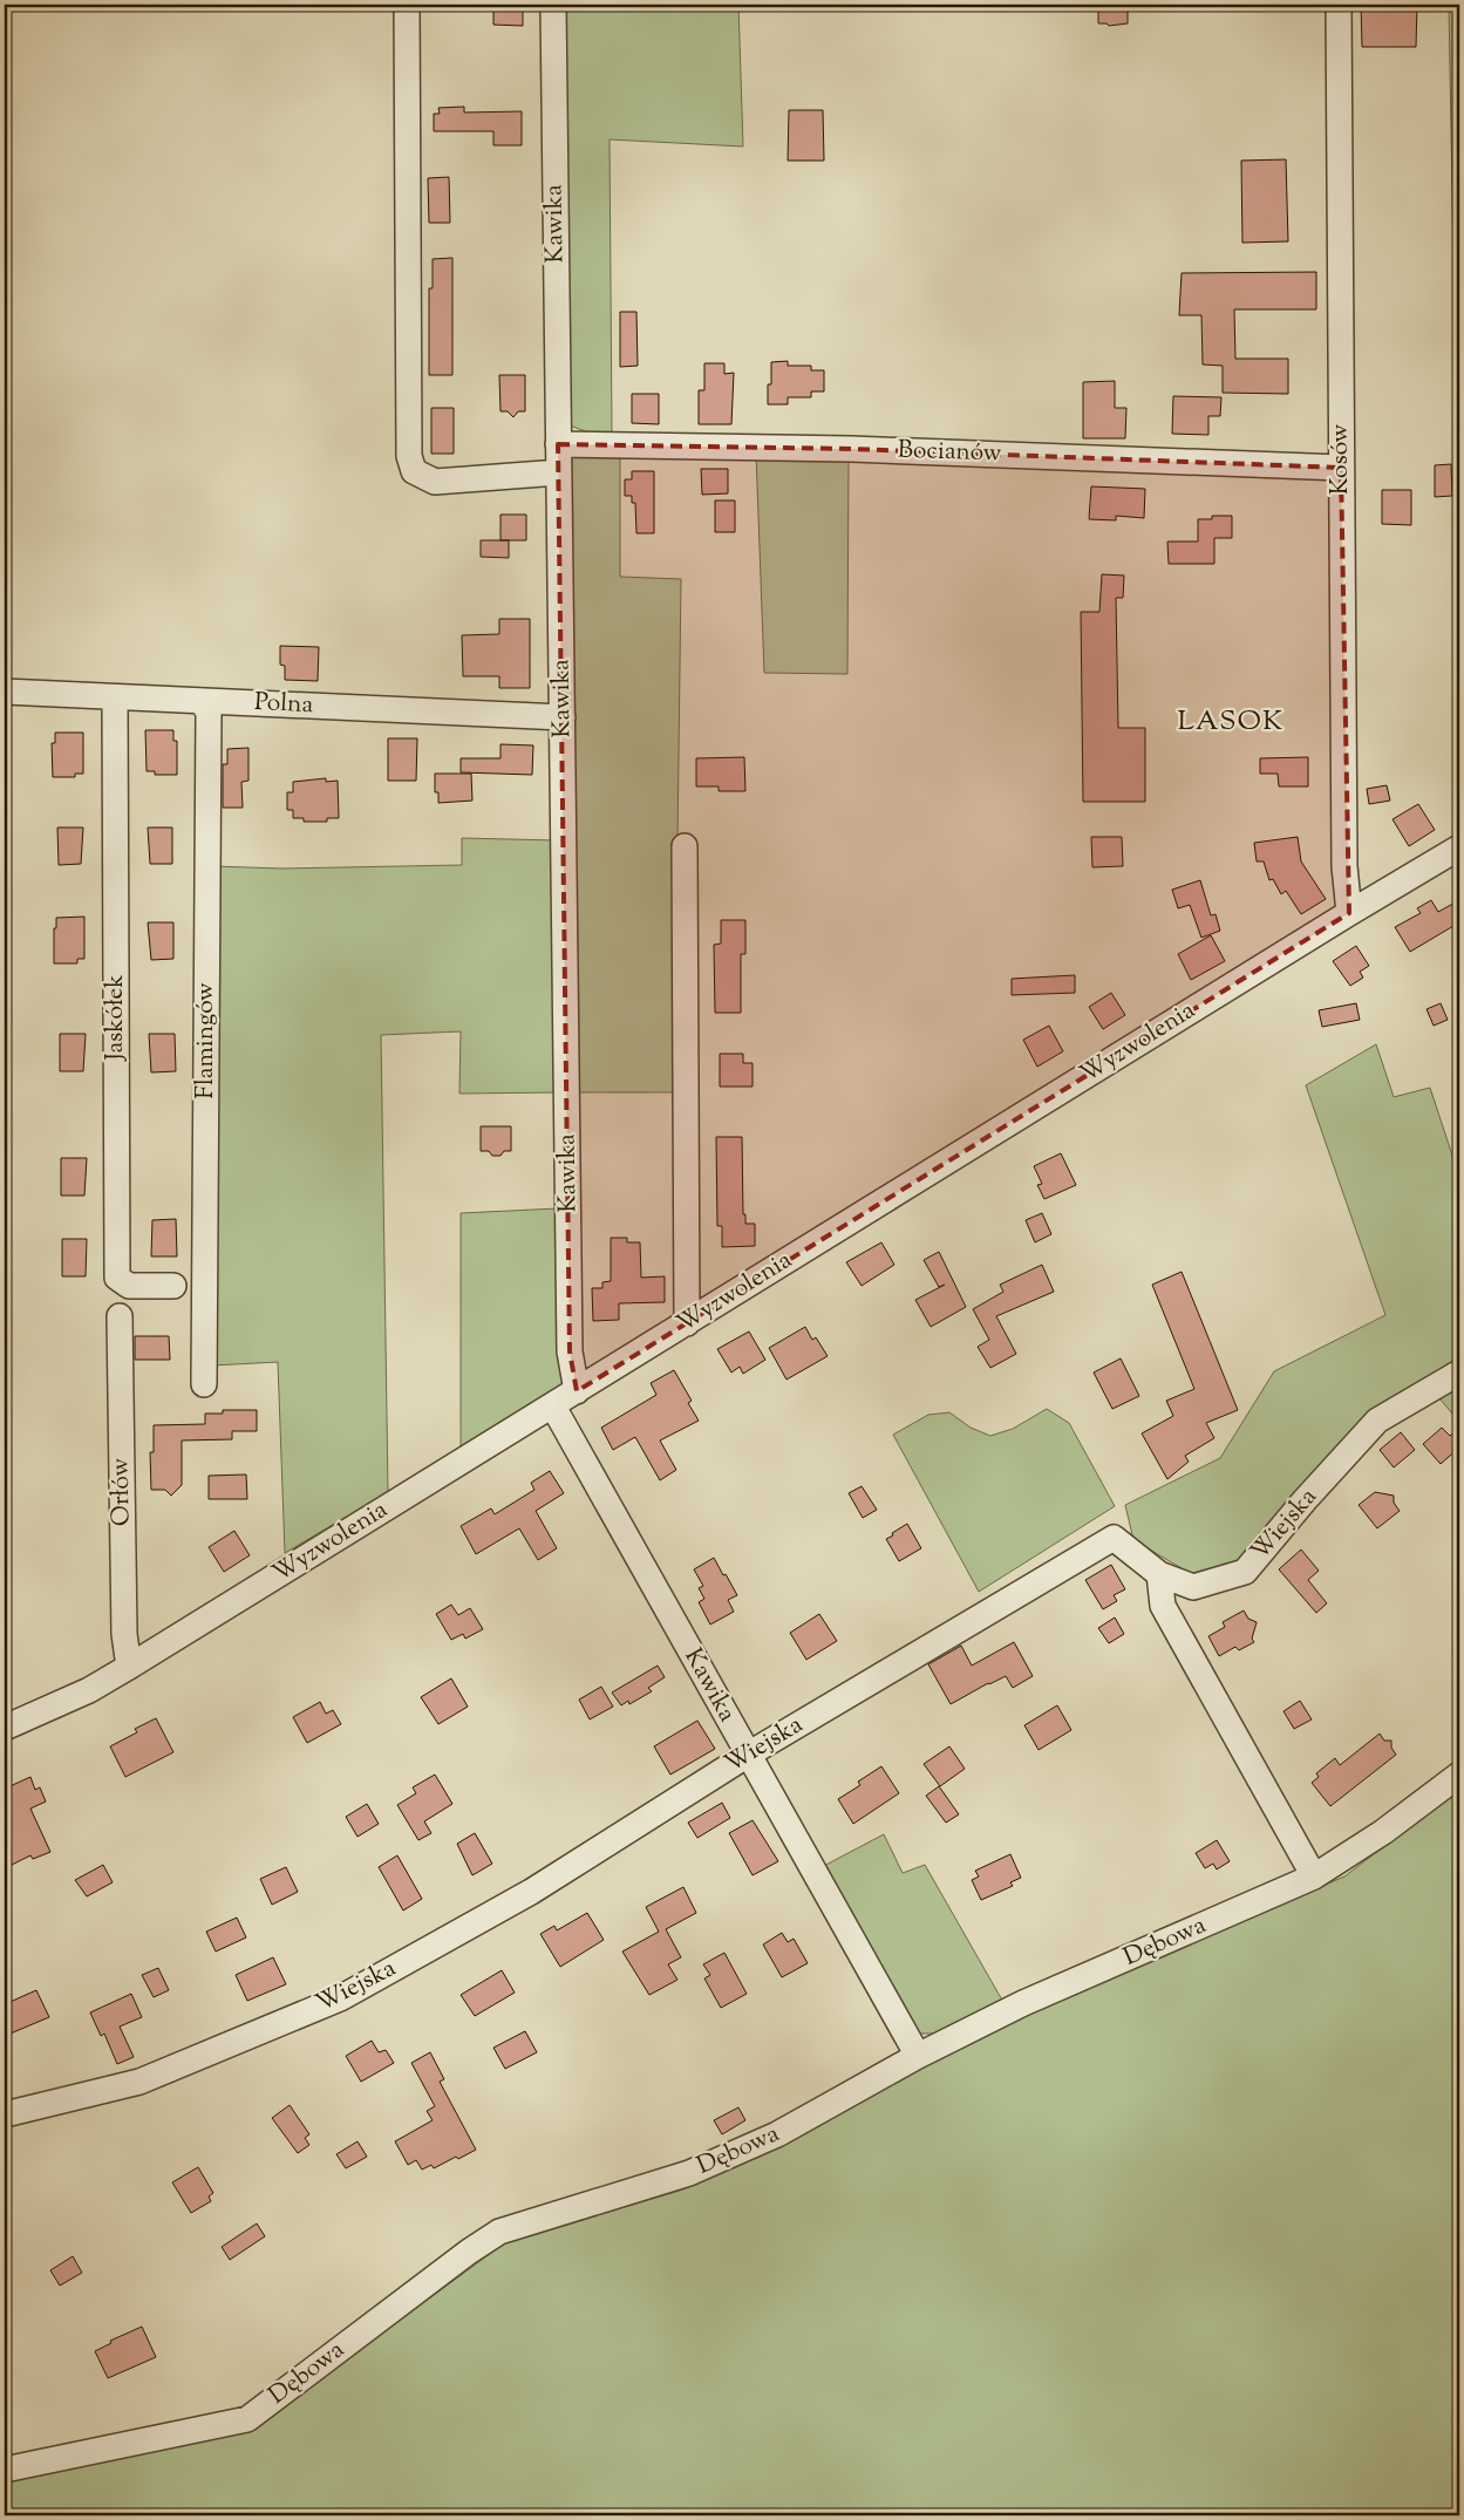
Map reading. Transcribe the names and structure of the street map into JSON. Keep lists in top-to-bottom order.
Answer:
{
  "streets": {
    "street": [
      "Kawika",
      "Bocianów",
      "Kosów",
      "Polna",
      "Jaskółek",
      "Flamingów",
      "Wyzwolenia",
      "Orłów",
      "Wiejska",
      "Dębowa"
    ]
  },
  "crossings": [
    ["Kawika", "Bocianów"],
    ["Kawika", "Polna"],
    ["Kawika", "Wyzwolenia"],
    ["Kawika", "Wiejska"],
    ["Kawika", "Dębowa"],
    ["Bocianów", "Kosów"],
    ["Kosów", "Wyzwolenia"],
    ["Polna", "Jaskółek"],
    ["Polna", "Flamingów"],
    ["Wyzwolenia", "Orłów"]
  ],
  "districts": ["LASOK"]
}
